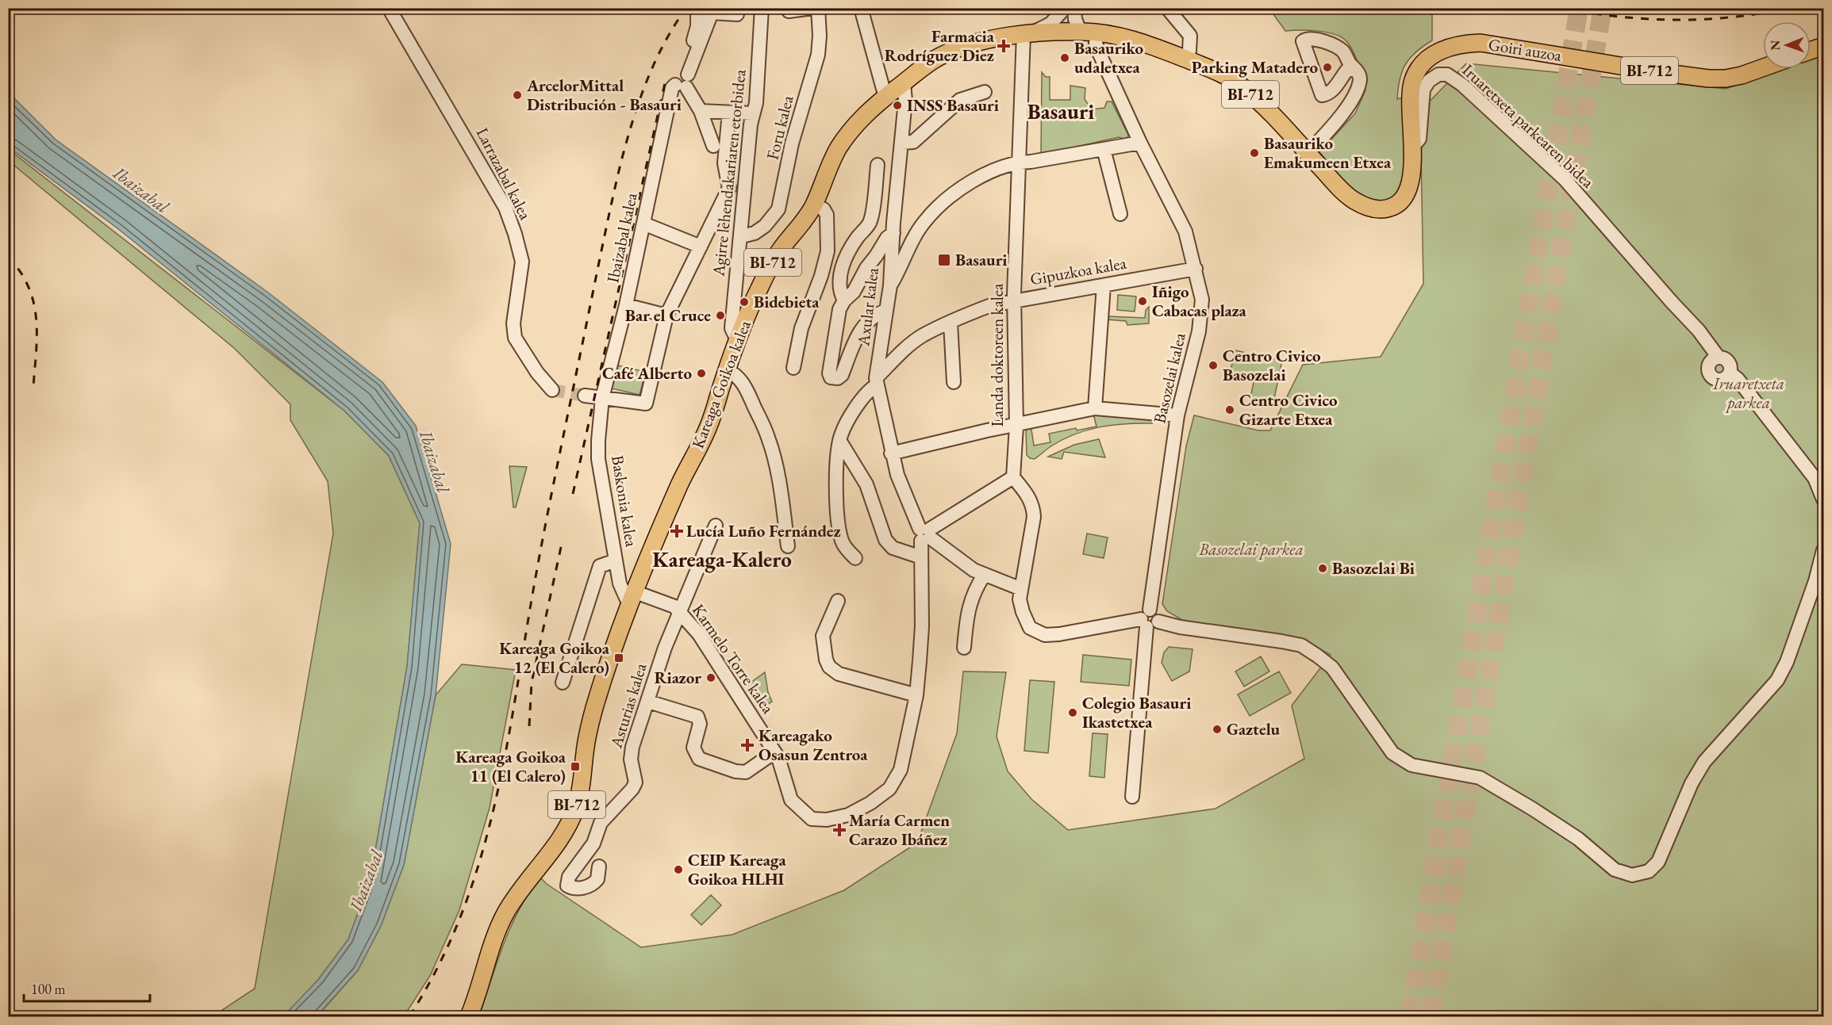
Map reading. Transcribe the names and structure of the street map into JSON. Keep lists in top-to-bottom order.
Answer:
{
  "streets": {
    "main road": ["Goiri auzoa", "BI-712", "Kareaga Goikoa kalea"],
    "street": [
      "Iruaretxeta parkearen bidea",
      "Foru kalea",
      "Agirre lehendakariaren etorbidea",
      "Larrazabal kalea",
      "Ibaizabal kalea",
      "Gipuzkoa kalea",
      "Axular kalea",
      "Landa doktoreen kalea",
      "Basozelai kalea",
      "Baskonia kalea",
      "Karmelo Torre kalea",
      "Asturias kalea"
    ]
  },
  "crossings": [
    ["Goiri auzoa", "Iruaretxeta parkearen bidea"],
    ["Goiri auzoa", "Kareaga Goikoa kalea"],
    ["Foru kalea", "Agirre lehendakariaren etorbidea"],
    ["Agirre lehendakariaren etorbidea", "Kareaga Goikoa kalea"],
    ["Ibaizabal kalea", "Baskonia kalea"],
    ["Gipuzkoa kalea", "Axular kalea"],
    ["Gipuzkoa kalea", "Landa doktoreen kalea"],
    ["Gipuzkoa kalea", "Basozelai kalea"],
    ["Axular kalea", "Kareaga Goikoa kalea"],
    ["Axular kalea", "Karmelo Torre kalea"],
    ["Landa doktoreen kalea", "Kareaga Goikoa kalea"],
    ["Basozelai kalea", "Kareaga Goikoa kalea"],
    ["Kareaga Goikoa kalea", "Baskonia kalea"],
    ["Kareaga Goikoa kalea", "Karmelo Torre kalea"],
    ["Baskonia kalea", "Karmelo Torre kalea"],
    ["Karmelo Torre kalea", "Asturias kalea"]
  ],
  "districts": ["Basauri", "Kareaga-Kalero"],
  "water": ["Ibaizabal"],
  "parks": ["Iruaretxeta parkea", "Basozelai parkea"],
  "places": {
    "health": [
      "Farmacia Rodríguez Diez",
      "Lucía Luño Fernández",
      "Kareagako Osasun Zentroa",
      "María Carmen Carazo Ibáñez"
    ],
    "other": [
      "Basauriko udaletxea",
      "Parking Matadero",
      "ArcelorMittal Distribución - Basauri",
      "INSS Basauri",
      "Basauriko Emakumeen Etxea",
      "Iñigo Cabacas plaza",
      "Bidebieta",
      "Bar el Cruce",
      "Centro Civico Basozelai",
      "Café Alberto",
      "Centro Civico Gizarte Etxea",
      "Basozelai Bi",
      "Riazor",
      "Colegio Basauri Ikastetxea",
      "Gaztelu",
      "CEIP Kareaga Goikoa HLHI"
    ],
    "transit": ["Basauri", "Kareaga Goikoa 12 (El Calero)", "Kareaga Goikoa 11 (El Calero)"]
  },
  "scale_bar": "100 m",
  "north": "left"
}
